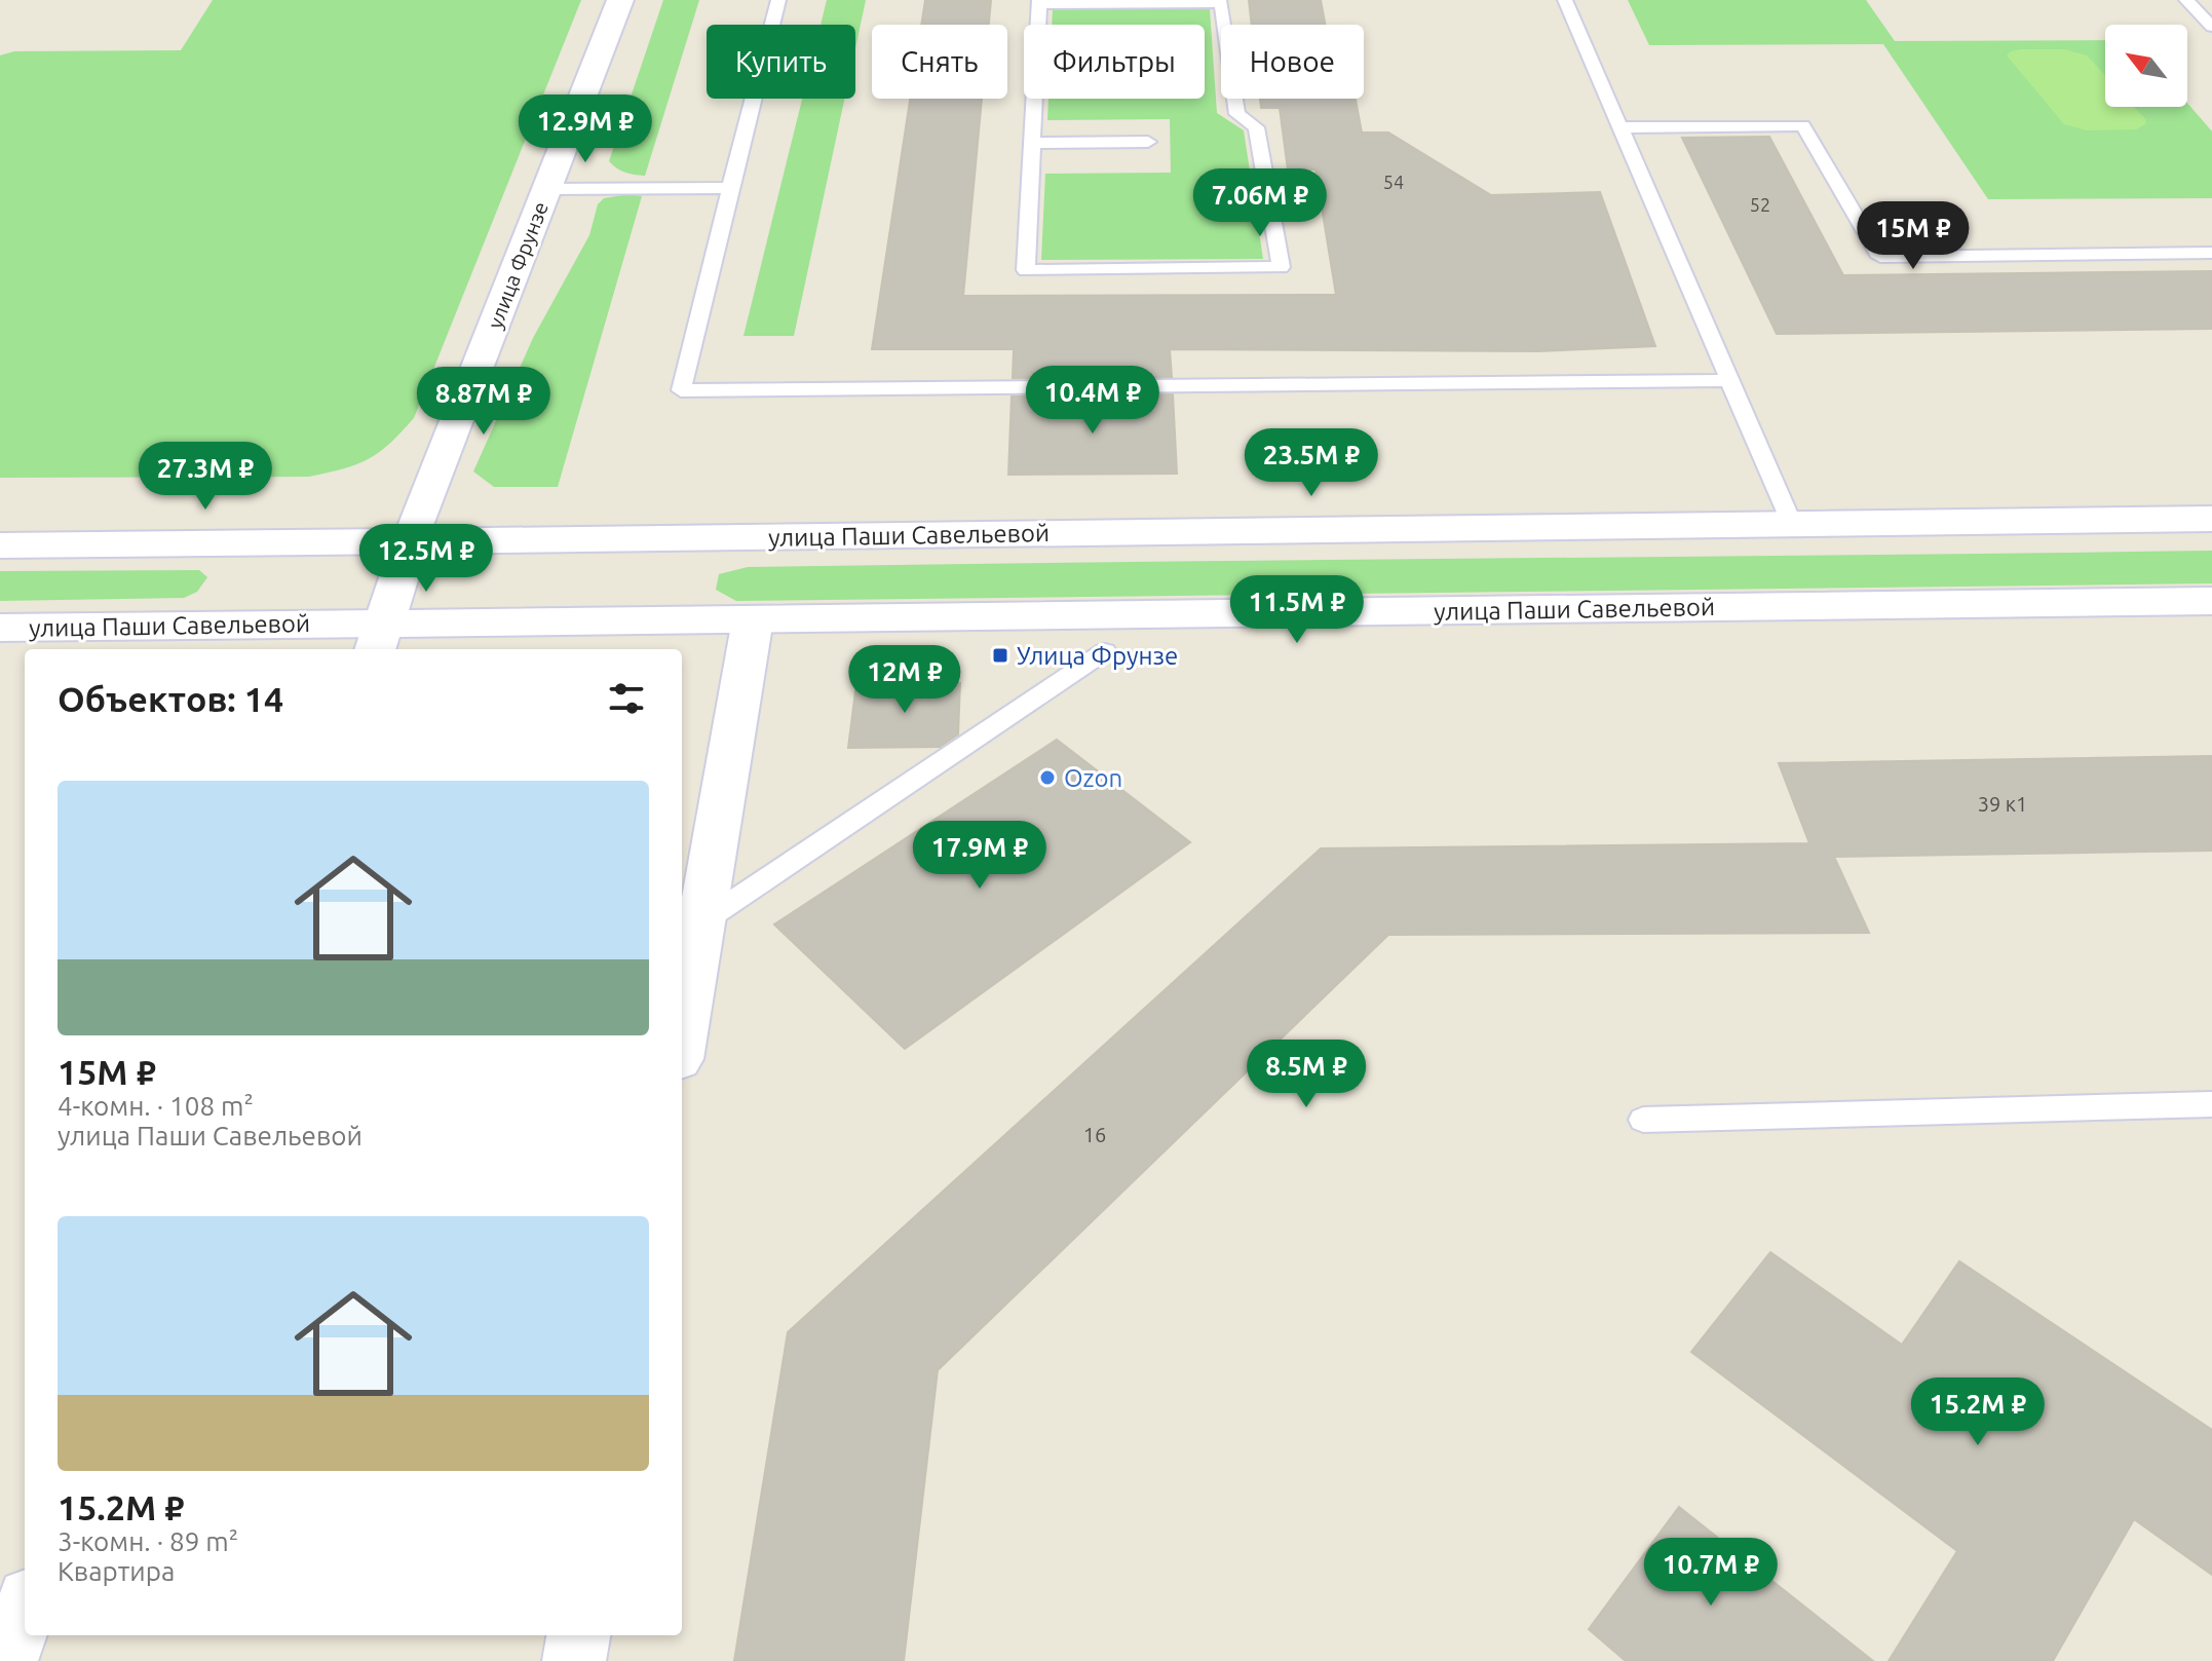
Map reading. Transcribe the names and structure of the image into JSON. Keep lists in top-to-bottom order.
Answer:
{
  "streets": {
    "main road": ["улица Фрунзе", "улица Паши Савельевой"]
  },
  "crossings": [
    ["улица Фрунзе", "улица Паши Савельевой"]
  ],
  "places": {
    "transit": ["Улица Фрунзе"],
    "other": ["Ozon"]
  },
  "house_numbers": [
    "54",
    "52",
    "39 к1",
    "16"
  ],
  "north": "top left",
  "page": {
    "chip": [
      "Купить",
      "Снять",
      "Фильтры",
      "Новое"
    ],
    "price": [
      "12.9M ₽",
      "7.06M ₽",
      "15M ₽",
      "10.4M ₽",
      "8.87M ₽",
      "23.5M ₽",
      "27.3M ₽",
      "12.5M ₽",
      "11.5M ₽",
      "12M ₽",
      "17.9M ₽",
      "8.5M ₽",
      "15.2M ₽",
      "10.7M ₽"
    ],
    "heading": "Объектов: 14",
    "list": [
      {
        "name": "15M ₽",
        "note": "4-комн. · 108 m² · улица Паши Савельевой"
      },
      {
        "name": "15.2M ₽",
        "note": "3-комн. · 89 m² · Квартира"
      }
    ]
  }
}
